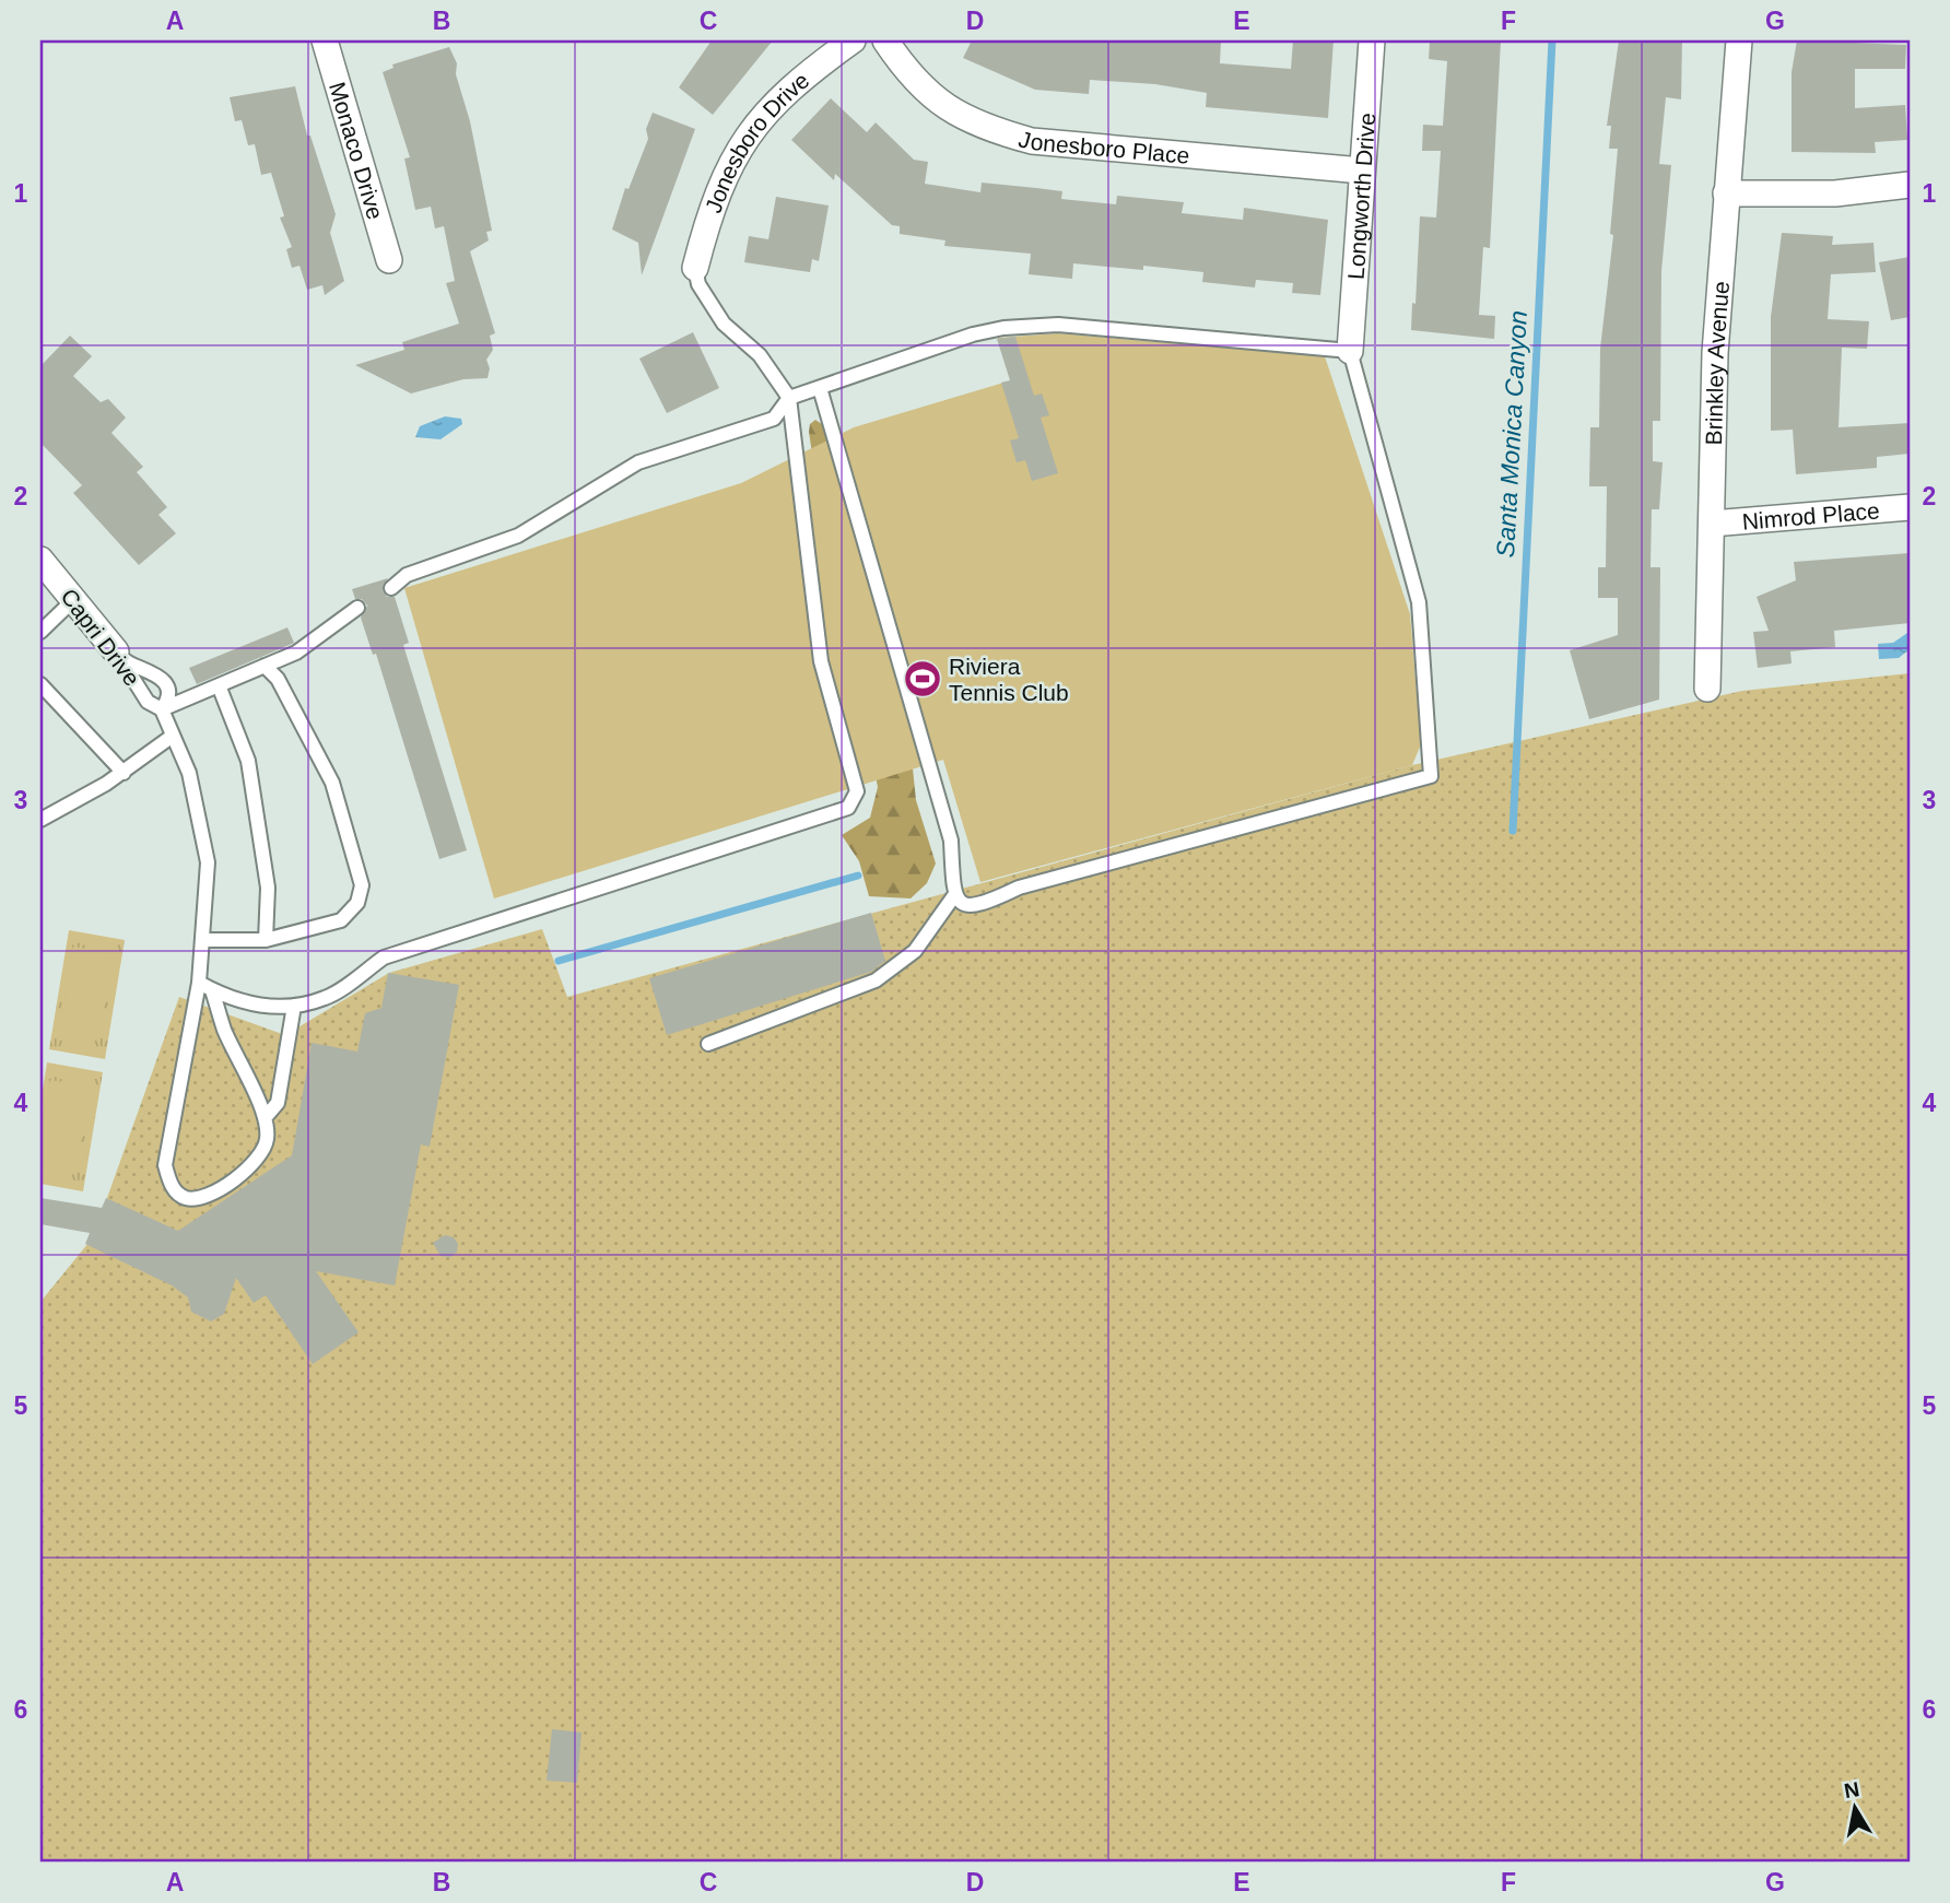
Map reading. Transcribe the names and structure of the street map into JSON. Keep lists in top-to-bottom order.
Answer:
{
  "streets": {
    "street": [
      "Jonesboro Drive",
      "Jonesboro Place",
      "Monaco Drive",
      "Longworth Drive",
      "Brinkley Avenue",
      "Nimrod Place",
      "Capri Drive"
    ]
  },
  "crossings": [
    ["Jonesboro Place", "Longworth Drive"],
    ["Brinkley Avenue", "Nimrod Place"]
  ],
  "water": ["Santa Monica Canyon"],
  "places": {
    "sports": ["Riviera Tennis Club"]
  },
  "north": "top",
  "grid": {
    "columns": [
      "A",
      "B",
      "C",
      "D",
      "E",
      "F",
      "G"
    ],
    "rows": [
      "1",
      "2",
      "3",
      "4",
      "5",
      "6"
    ]
  }
}
